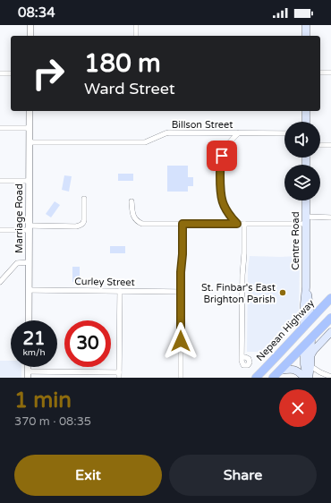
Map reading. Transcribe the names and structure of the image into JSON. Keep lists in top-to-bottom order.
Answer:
{
  "streets": {
    "highway": ["Centre Road", "Nepean Highway"],
    "street": ["Billson Street", "Marriage Road", "Curley Street"]
  },
  "crossings": [
    ["Billson Street", "Marriage Road"],
    ["Marriage Road", "Curley Street"],
    ["Centre Road", "Nepean Highway"]
  ],
  "places": ["St. Finbar's East Brighton Parish"],
  "page": {
    "status": "08:34",
    "turn": ["180 m", "Ward Street"],
    "speed": "21 km/h",
    "limit": "30",
    "heading": ["1 min", "370 m · 08:35"],
    "buttons": ["Exit", "Share"]
  }
}
